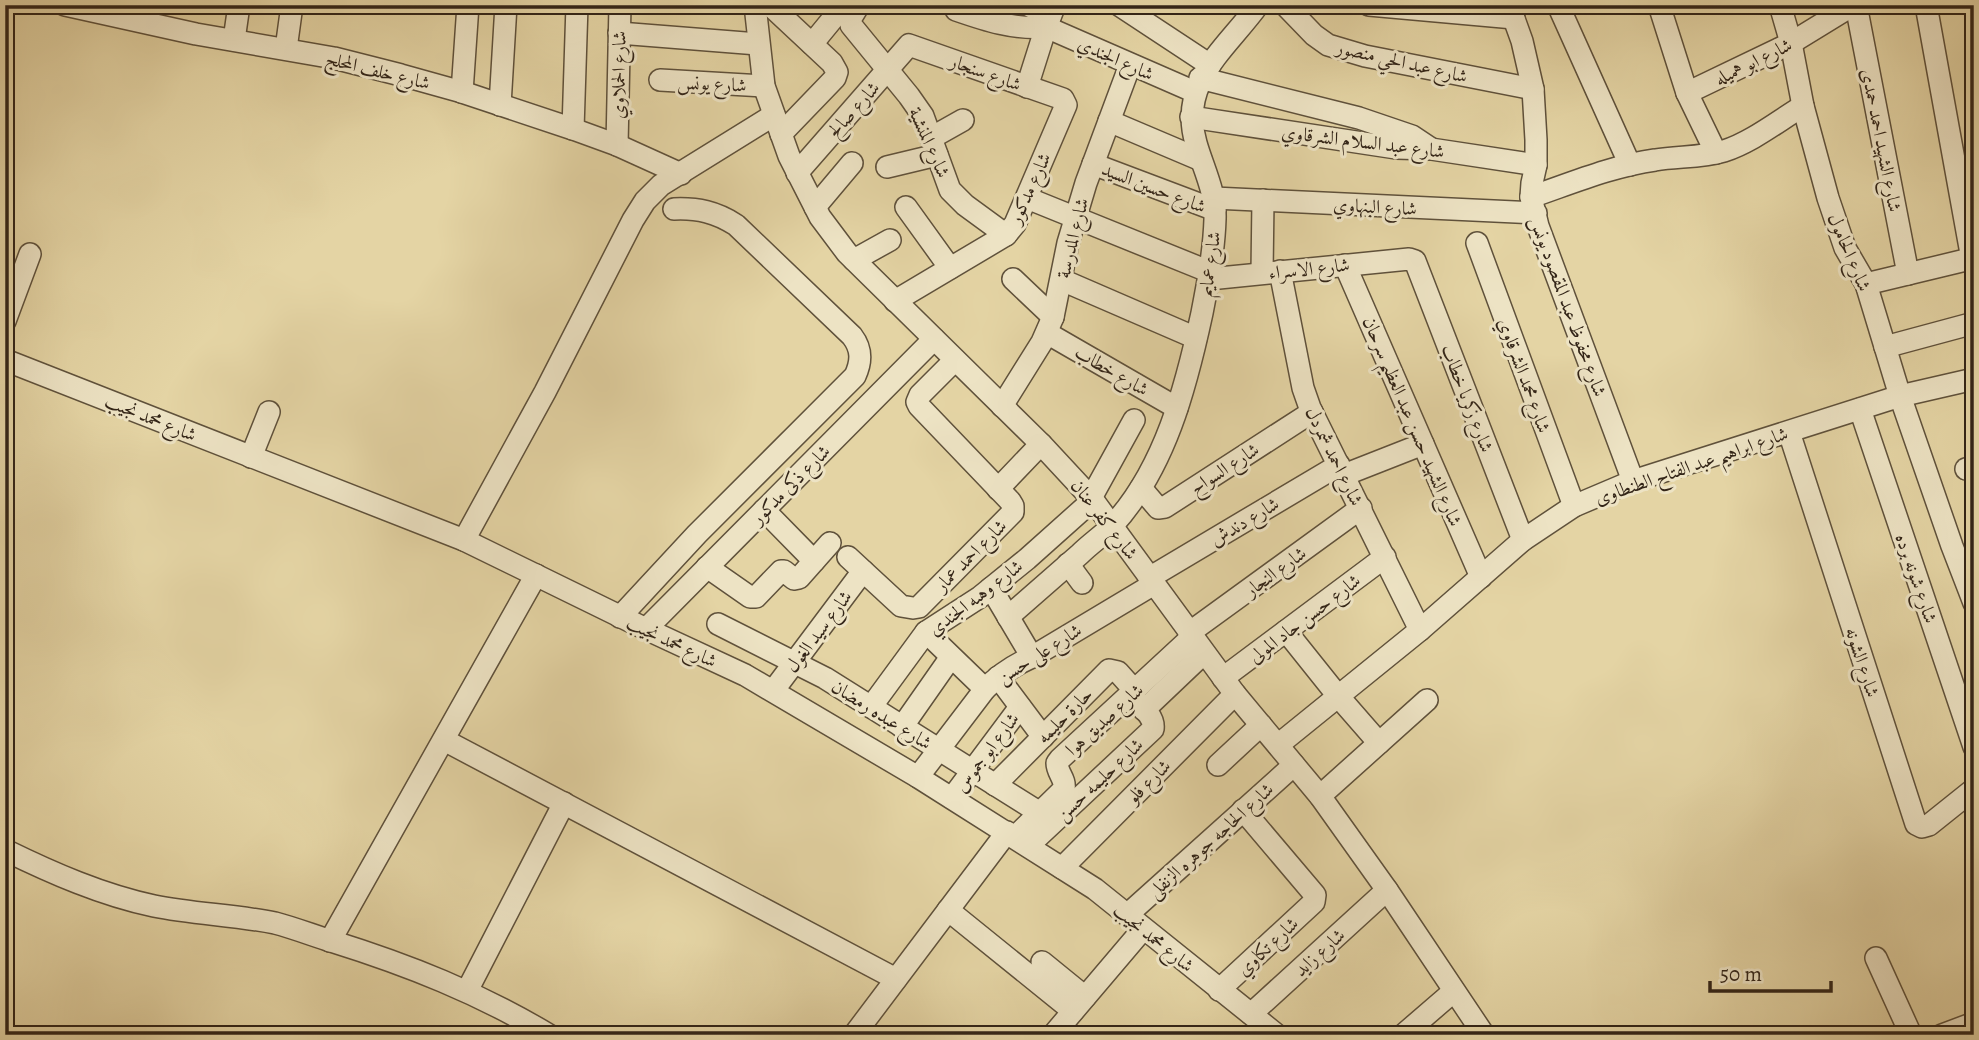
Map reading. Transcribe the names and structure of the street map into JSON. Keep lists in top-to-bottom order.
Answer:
{
  "streets": {
    "street": [
      "شارع الجندي",
      "شارع عبد الحي منصور",
      "شارع ابو هميله",
      "شارع خلف المحلج",
      "شارع سنجار",
      "شارع الحملاوي",
      "شارع يونس",
      "شارع صالح",
      "شارع الشهيد احمد حمدى",
      "شارع عبد السلام الشرقاوي",
      "شارع المنشية",
      "شارع حسين السيد",
      "شارع مدكور",
      "شارع البنهاوي",
      "شارع المدرسة",
      "شارع الحامول",
      "شارع عمايم",
      "شارع الاسراء",
      "شارع محفوظ عبد المقصود يونس",
      "شارع خطاب",
      "شارع محمد الشرقاوي",
      "شارع زكريا خطاب",
      "شارع محمد نجيب",
      "شارع الشهيد حسن عبد العظيم سرحان",
      "شارع احمد شمردل",
      "شارع ابراهيم عبد الفتاح الطنطاوى",
      "شارع السواح",
      "شارع ذكى مدكور",
      "شارع كفر عنان",
      "شارع دندش",
      "شارع احمد عمار",
      "شارع النجار",
      "شارع شونه برده",
      "شارع وهبه الجندي",
      "شارع حسن جاد المولى",
      "شارع سيد الغول",
      "شارع على حسن",
      "شارع الشونه",
      "شارع عبده رمضان",
      "حارة حليمه",
      "شارع صديق هوا",
      "شارع ابو جموس",
      "شارع حليمه حسن",
      "شارع فلو",
      "شارع الحاجه جوهره الزنفلى",
      "شارع تكاوي",
      "شارع زايد"
    ]
  },
  "crossings": [
    ["شارع الجندي", "شارع المدرسة"],
    ["شارع الجندي", "شارع عمايم"],
    ["شارع عبد الحي منصور", "شارع محفوظ عبد المقصود يونس"],
    ["شارع ابو هميله", "شارع الشهيد احمد حمدى"],
    ["شارع ابو هميله", "شارع الحامول"],
    ["شارع خلف المحلج", "شارع الحملاوي"],
    ["شارع سنجار", "شارع صالح"],
    ["شارع سنجار", "شارع مدكور"],
    ["شارع يونس", "شارع كفر عنان"],
    ["شارع صالح", "شارع المنشية"],
    ["شارع صالح", "شارع كفر عنان"],
    ["شارع عبد السلام الشرقاوي", "شارع عمايم"],
    ["شارع عبد السلام الشرقاوي", "شارع محفوظ عبد المقصود يونس"],
    ["شارع المنشية", "شارع مدكور"],
    ["شارع حسين السيد", "شارع البنهاوي"],
    ["شارع حسين السيد", "شارع المدرسة"],
    ["شارع حسين السيد", "شارع عمايم"],
    ["شارع مدكور", "شارع كفر عنان"],
    ["شارع البنهاوي", "شارع عمايم"],
    ["شارع البنهاوي", "شارع محفوظ عبد المقصود يونس"],
    ["شارع البنهاوي", "شارع احمد شمردل"],
    ["شارع المدرسة", "شارع خطاب"],
    ["شارع المدرسة", "شارع كفر عنان"],
    ["شارع الحامول", "شارع ابراهيم عبد الفتاح الطنطاوى"],
    ["شارع عمايم", "شارع الاسراء"],
    ["شارع عمايم", "شارع خطاب"],
    ["شارع عمايم", "شارع السواح"],
    ["شارع عمايم", "شارع كفر عنان"],
    ["شارع الاسراء", "شارع زكريا خطاب"],
    ["شارع الاسراء", "شارع الشهيد حسن عبد العظيم سرحان"],
    ["شارع الاسراء", "شارع احمد شمردل"],
    ["شارع محفوظ عبد المقصود يونس", "شارع ابراهيم عبد الفتاح الطنطاوى"],
    ["شارع محمد الشرقاوي", "شارع ابراهيم عبد الفتاح الطنطاوى"],
    ["شارع زكريا خطاب", "شارع ابراهيم عبد الفتاح الطنطاوى"],
    ["شارع محمد نجيب", "شارع ذكى مدكور"],
    ["شارع محمد نجيب", "شارع سيد الغول"],
    ["شارع محمد نجيب", "شارع على حسن"],
    ["شارع محمد نجيب", "شارع صديق هوا"],
    ["شارع محمد نجيب", "شارع ابو جموس"],
    ["شارع محمد نجيب", "شارع حليمه حسن"],
    ["شارع محمد نجيب", "شارع فلو"],
    ["شارع محمد نجيب", "شارع الحاجه جوهره الزنفلى"],
    ["شارع محمد نجيب", "شارع تكاوي"],
    ["شارع محمد نجيب", "شارع زايد"],
    ["شارع الشهيد حسن عبد العظيم سرحان", "شارع ابراهيم عبد الفتاح الطنطاوى"],
    ["شارع الشهيد حسن عبد العظيم سرحان", "شارع دندش"],
    ["شارع احمد شمردل", "شارع ابراهيم عبد الفتاح الطنطاوى"],
    ["شارع احمد شمردل", "شارع السواح"],
    ["شارع احمد شمردل", "شارع دندش"],
    ["شارع احمد شمردل", "شارع النجار"],
    ["شارع احمد شمردل", "شارع حسن جاد المولى"],
    ["شارع ابراهيم عبد الفتاح الطنطاوى", "شارع كفر عنان"],
    ["شارع ابراهيم عبد الفتاح الطنطاوى", "شارع شونه برده"],
    ["شارع ابراهيم عبد الفتاح الطنطاوى", "شارع الشونه"],
    ["شارع ذكى مدكور", "شارع كفر عنان"],
    ["شارع كفر عنان", "شارع دندش"],
    ["شارع كفر عنان", "شارع احمد عمار"],
    ["شارع كفر عنان", "شارع النجار"],
    ["شارع كفر عنان", "شارع وهبه الجندي"],
    ["شارع كفر عنان", "شارع حسن جاد المولى"],
    ["شارع كفر عنان", "شارع على حسن"],
    ["شارع كفر عنان", "شارع حليمه حسن"],
    ["شارع كفر عنان", "شارع فلو"],
    ["شارع كفر عنان", "شارع الحاجه جوهره الزنفلى"],
    ["شارع كفر عنان", "شارع زايد"],
    ["شارع دندش", "شارع على حسن"],
    ["شارع احمد عمار", "شارع سيد الغول"],
    ["شارع النجار", "شارع حليمه حسن"],
    ["شارع وهبه الجندي", "شارع عبده رمضان"],
    ["شارع حسن جاد المولى", "شارع فلو"],
    ["شارع سيد الغول", "شارع عبده رمضان"],
    ["شارع على حسن", "شارع عبده رمضان"],
    ["شارع عبده رمضان", "حارة حليمه"],
    ["شارع عبده رمضان", "شارع صديق هوا"],
    ["شارع عبده رمضان", "شارع ابو جموس"],
    ["حارة حليمه", "شارع صديق هوا"],
    ["حارة حليمه", "شارع حليمه حسن"],
    ["شارع صديق هوا", "شارع حليمه حسن"],
    ["شارع الحاجه جوهره الزنفلى", "شارع تكاوي"]
  ],
  "scale_bar": "50 m"
}
